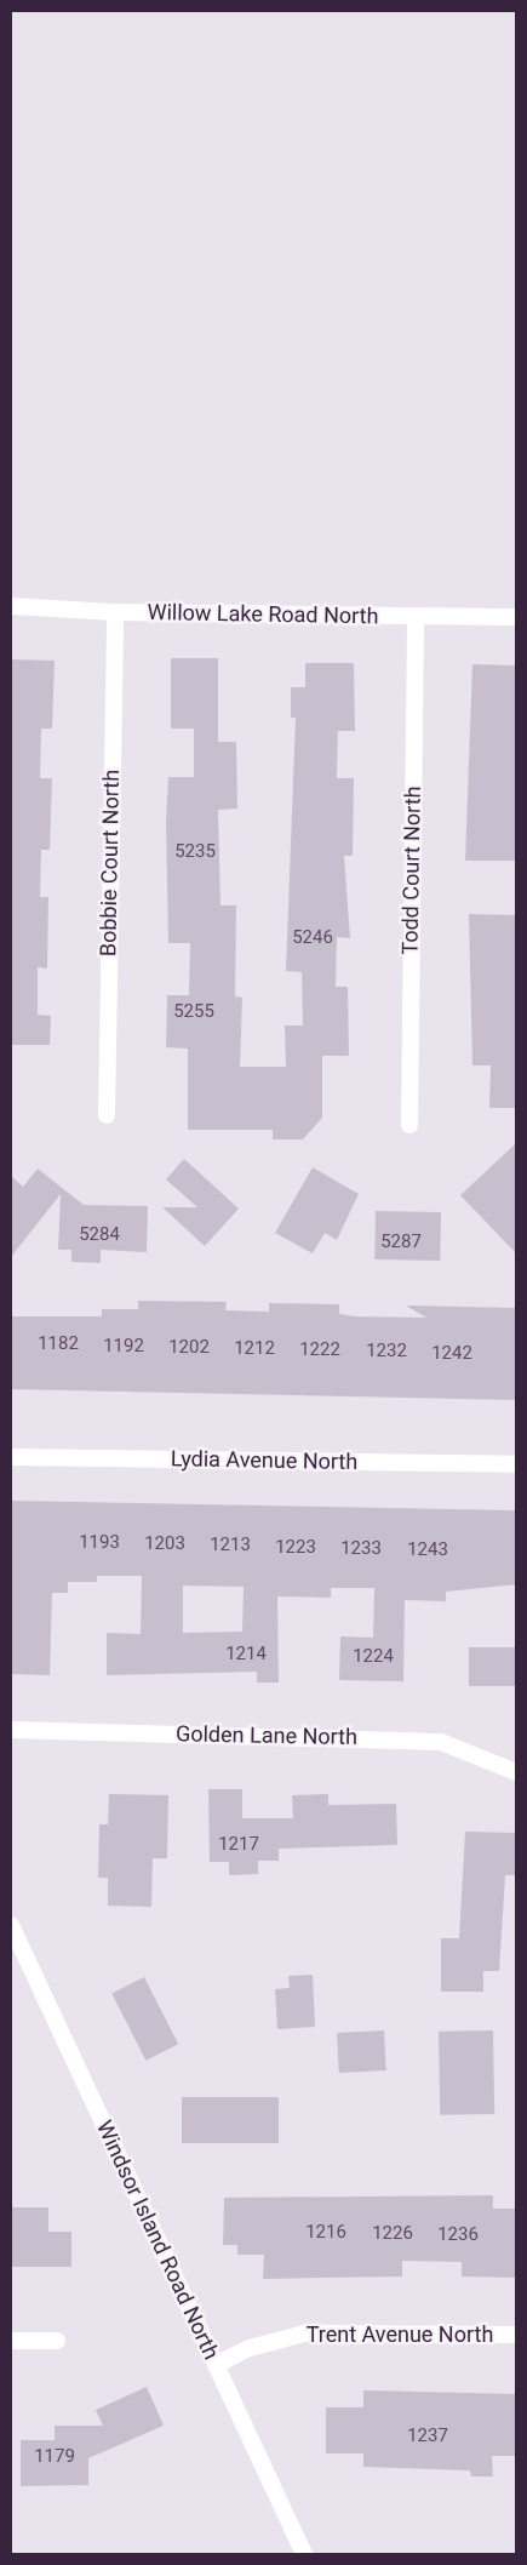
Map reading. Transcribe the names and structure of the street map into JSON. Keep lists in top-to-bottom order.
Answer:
{
  "streets": {
    "street": [
      "Willow Lake Road North",
      "Bobbie Court North",
      "Todd Court North",
      "Lydia Avenue North",
      "Golden Lane North",
      "Windsor Island Road North",
      "Trent Avenue North"
    ]
  },
  "crossings": [
    ["Willow Lake Road North", "Bobbie Court North"],
    ["Willow Lake Road North", "Todd Court North"],
    ["Windsor Island Road North", "Trent Avenue North"]
  ],
  "house_numbers": [
    "5235",
    "5246",
    "5255",
    "5284",
    "5287",
    "1182",
    "1192",
    "1202",
    "1212",
    "1222",
    "1232",
    "1242",
    "1193",
    "1203",
    "1213",
    "1223",
    "1233",
    "1243",
    "1214",
    "1224",
    "1217",
    "1216",
    "1226",
    "1236",
    "1237",
    "1179"
  ]
}
